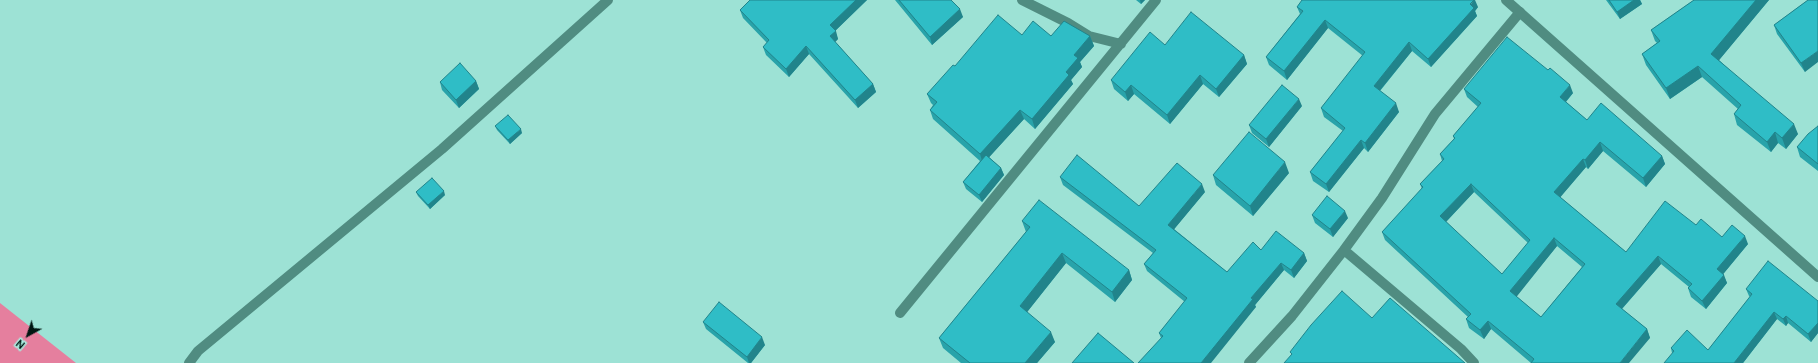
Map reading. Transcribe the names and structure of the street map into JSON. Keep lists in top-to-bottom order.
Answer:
{
  "north": "bottom left"
}
